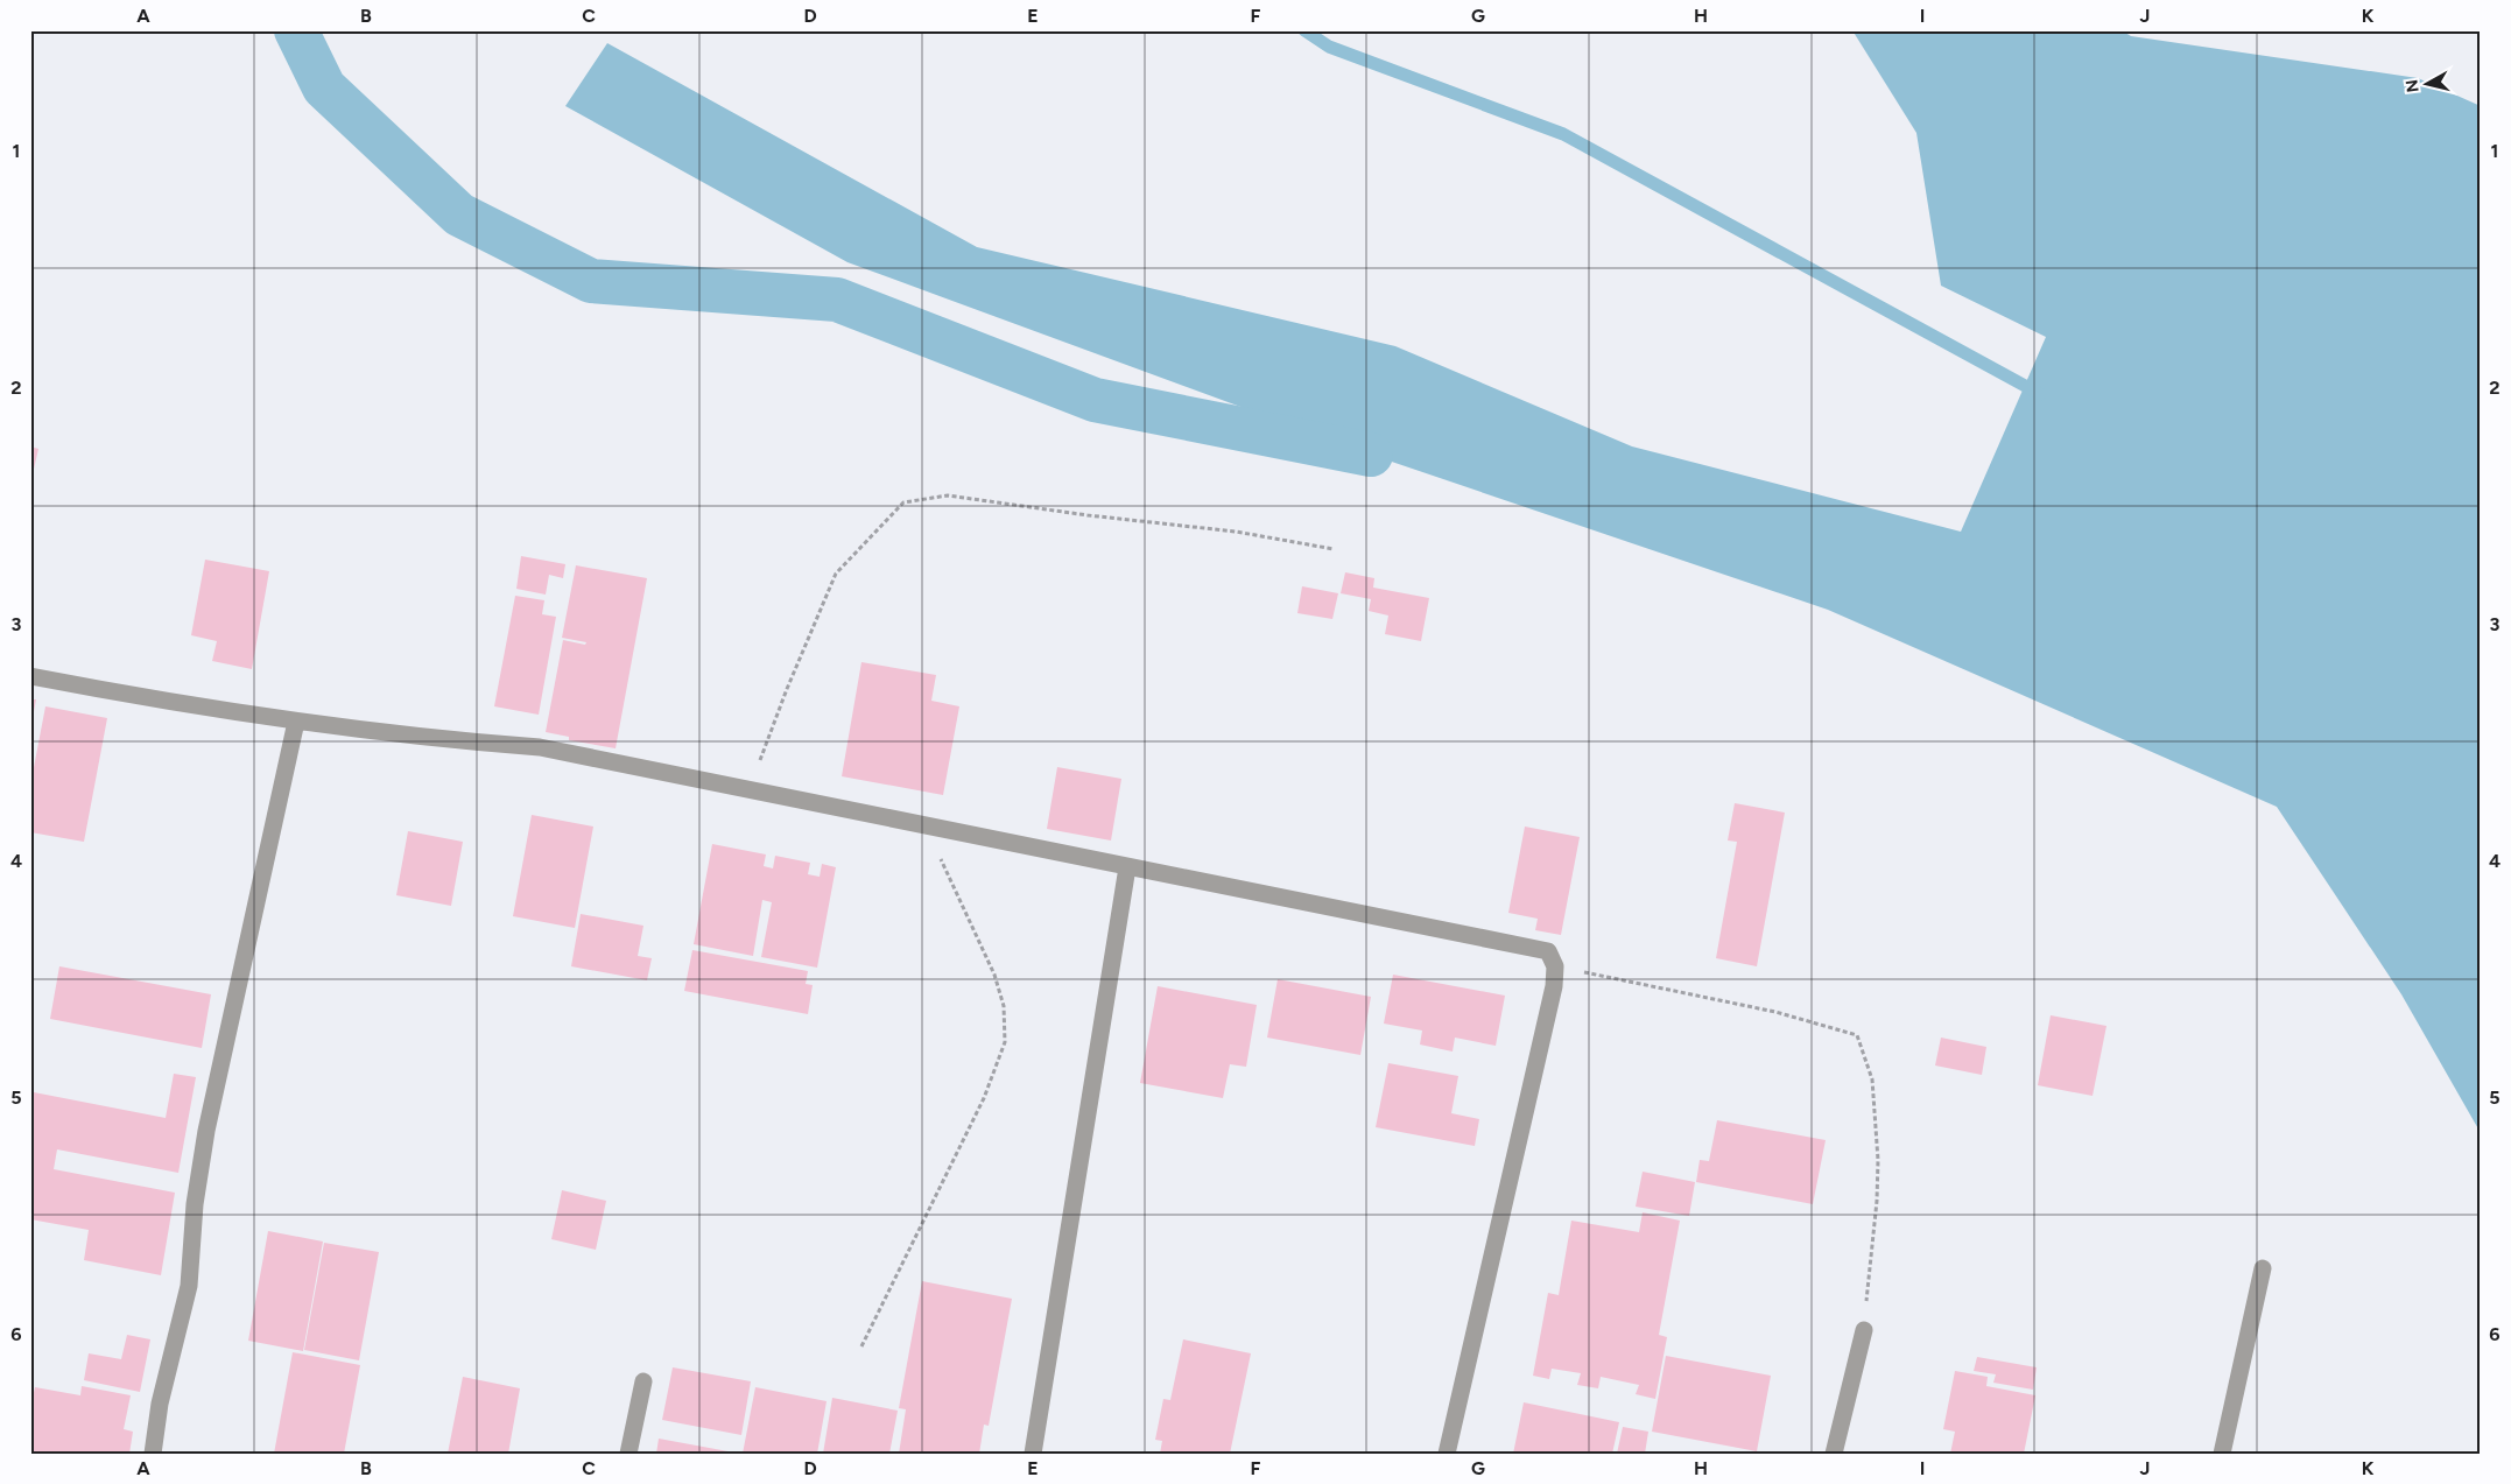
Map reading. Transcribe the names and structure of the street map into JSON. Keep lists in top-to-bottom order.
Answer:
{
  "north": "left",
  "grid": {
    "columns": [
      "A",
      "B",
      "C",
      "D",
      "E",
      "F",
      "G",
      "H",
      "I",
      "J",
      "K"
    ],
    "rows": [
      "1",
      "2",
      "3",
      "4",
      "5",
      "6"
    ]
  }
}
